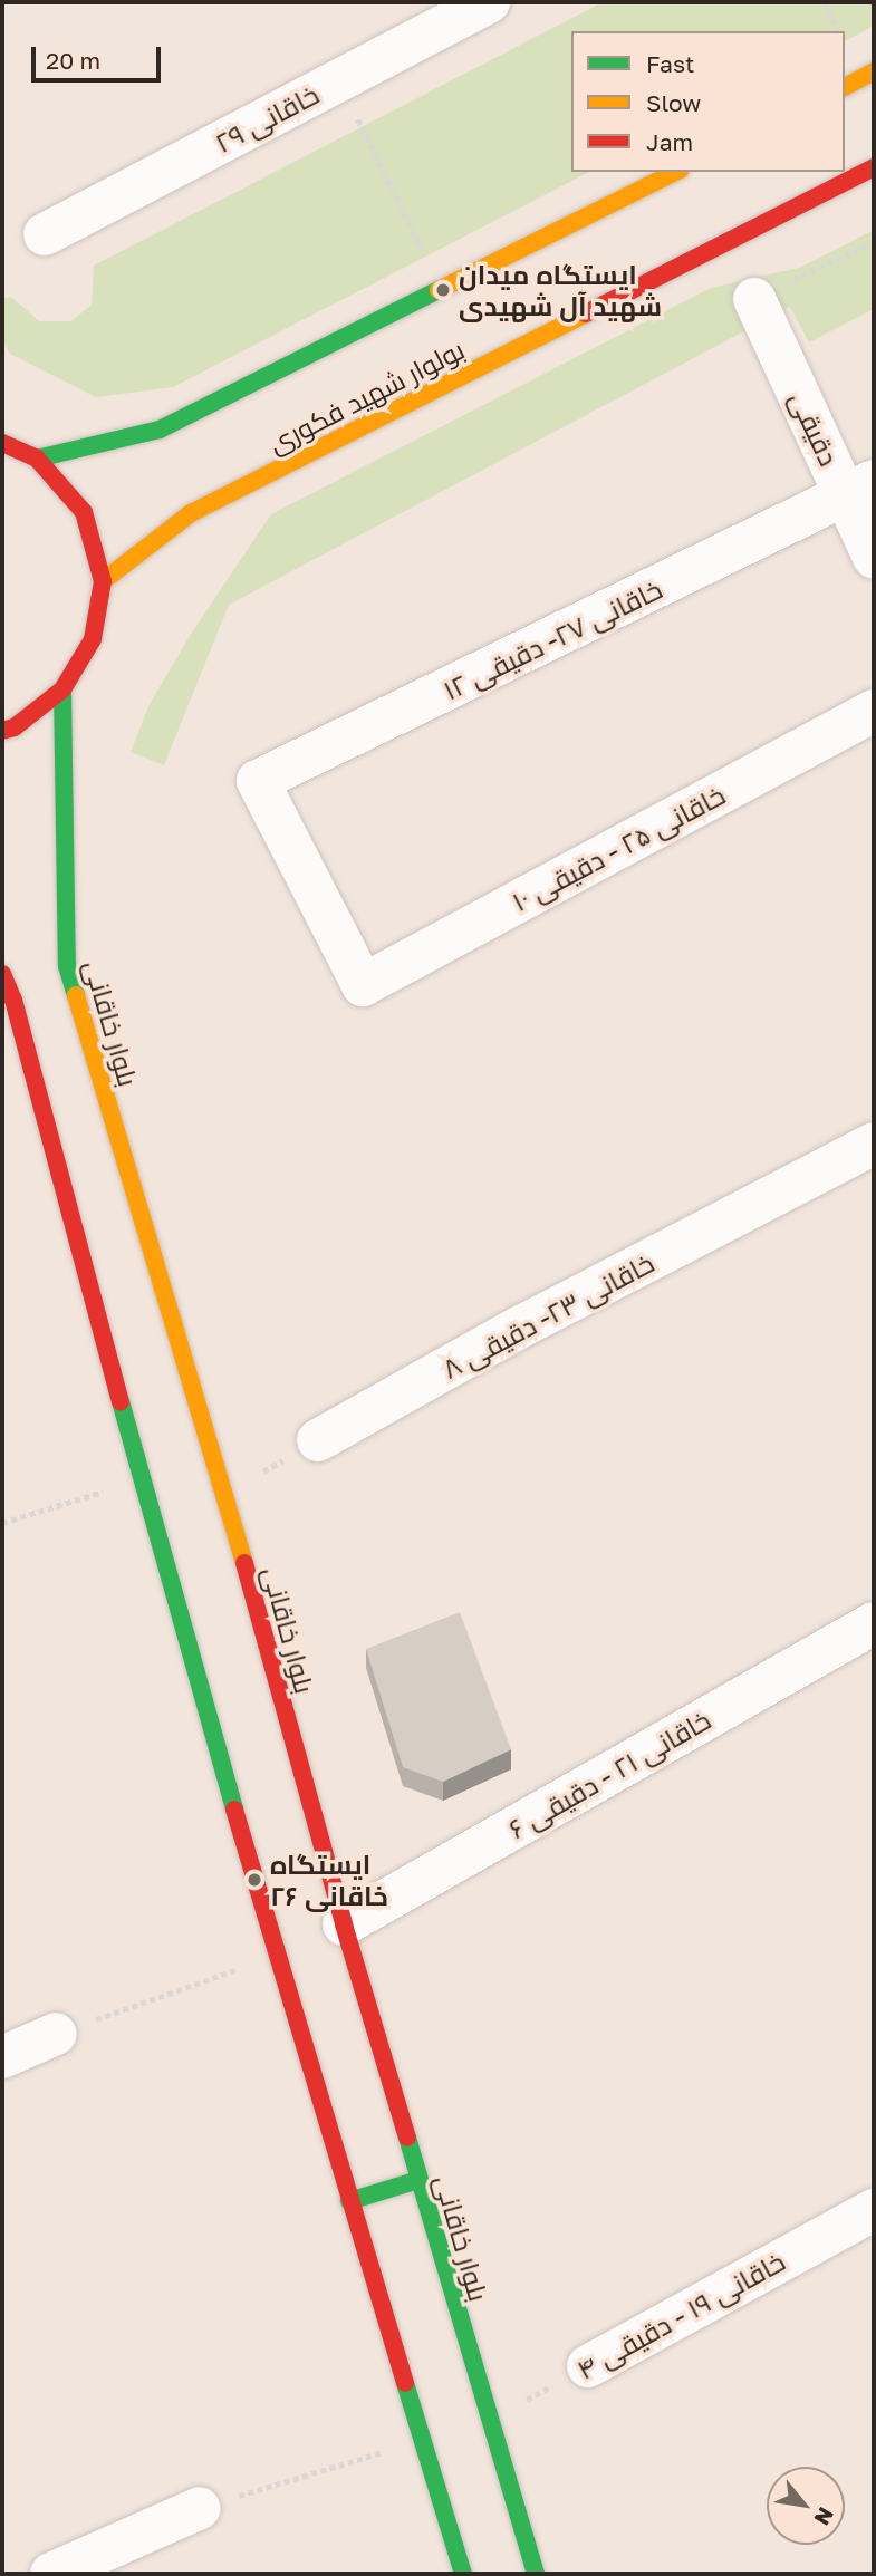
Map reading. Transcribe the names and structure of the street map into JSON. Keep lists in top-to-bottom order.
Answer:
{
  "streets": {
    "street": [
      "خاقانی ۲۹",
      "بولوار شهید فکوری",
      "دقیقی",
      "خاقانی ۲۷- دقیقی ۱۲",
      "خاقانی ۲۵ - دقیقی ۱۰",
      "بلوار خاقانی",
      "خاقانی ۲۳- دقیقی ۸",
      "خاقانی ۲۱ - دقیقی ۶",
      "خاقانی ۱۹ - دقیقی ۴"
    ]
  },
  "crossings": [
    ["دقیقی", "خاقانی ۲۷- دقیقی ۱۲"],
    ["خاقانی ۲۷- دقیقی ۱۲", "خاقانی ۲۵ - دقیقی ۱۰"],
    ["بلوار خاقانی", "خاقانی ۲۱ - دقیقی ۶"],
    ["بلوار خاقانی", "خاقانی ۱۹ - دقیقی ۴"]
  ],
  "places": ["ایستگاه میدان شهید آل شهیدی", "ایستگاه خاقانی ٢۶"],
  "legend": ["Fast", "Slow", "Jam"],
  "scale_bar": "20 m",
  "north": "bottom right"
}
